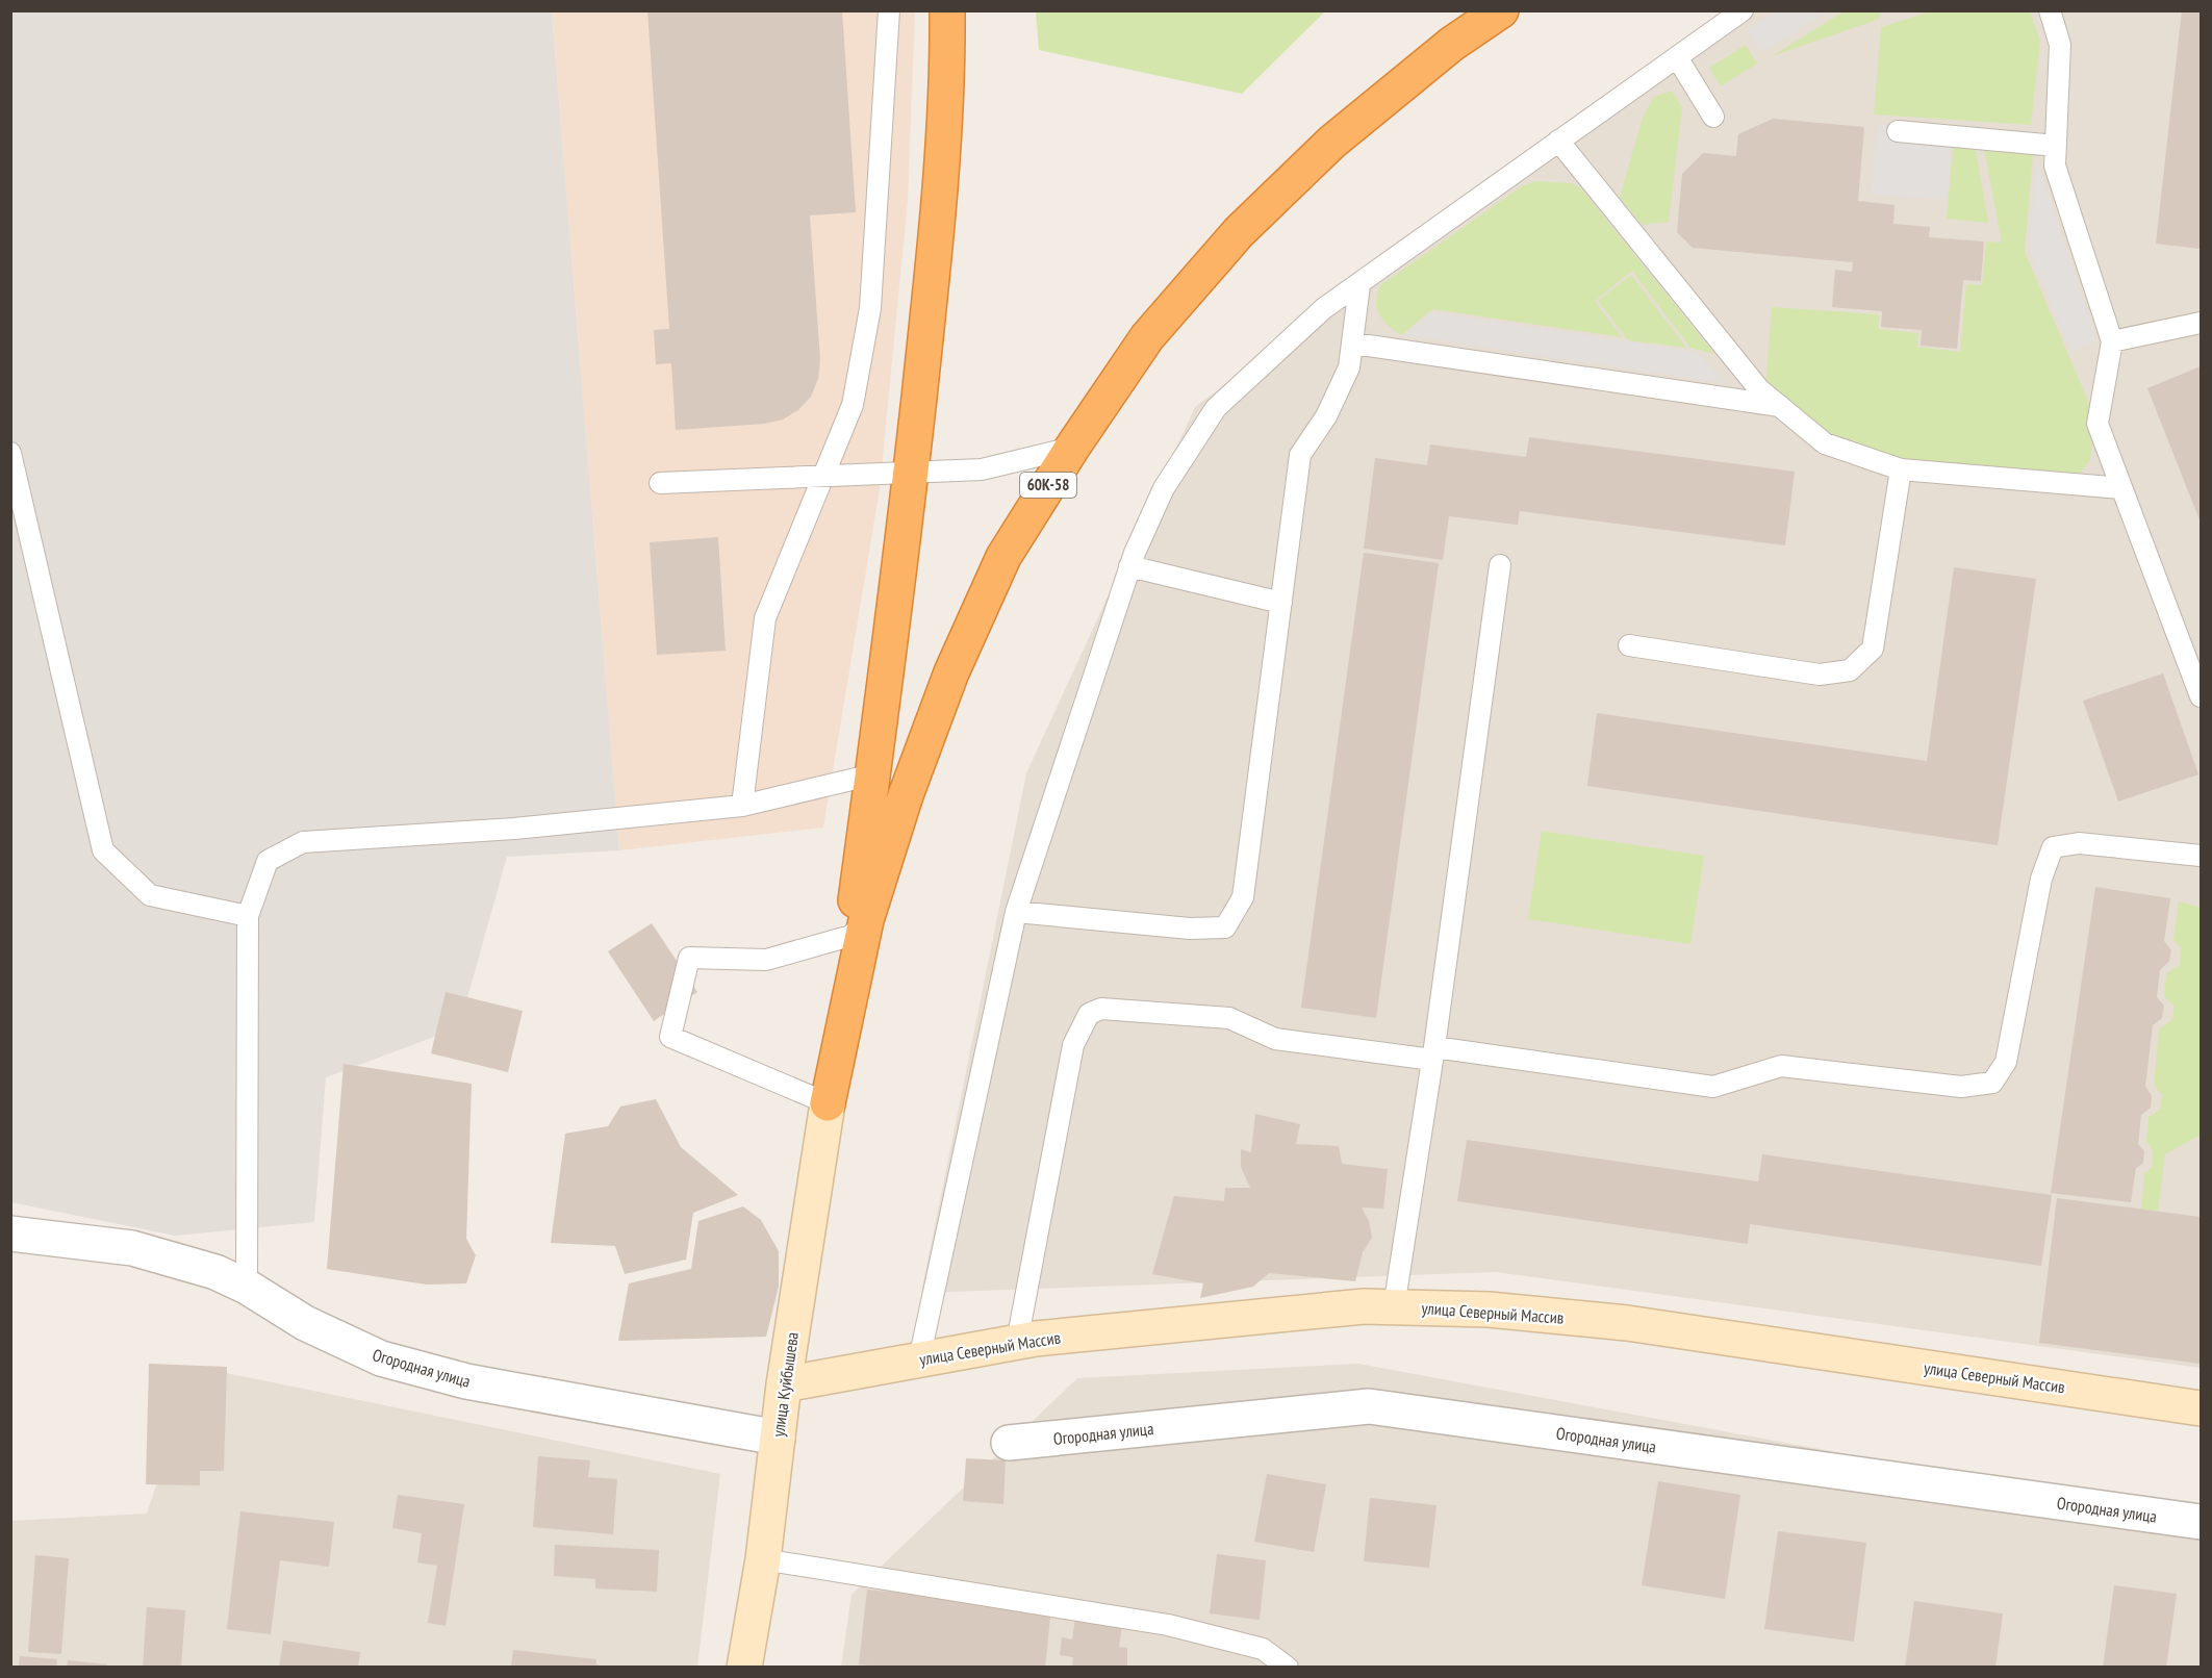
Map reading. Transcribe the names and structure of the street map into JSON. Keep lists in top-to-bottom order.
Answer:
{
  "streets": {
    "highway": ["60К-58"],
    "street": ["улица Северный Массив", "Огородная улица", "улица Куйбышева"]
  },
  "crossings": [
    ["60К-58", "улица Куйбышева"],
    ["улица Северный Массив", "улица Куйбышева"],
    ["Огородная улица", "улица Куйбышева"]
  ]
}
